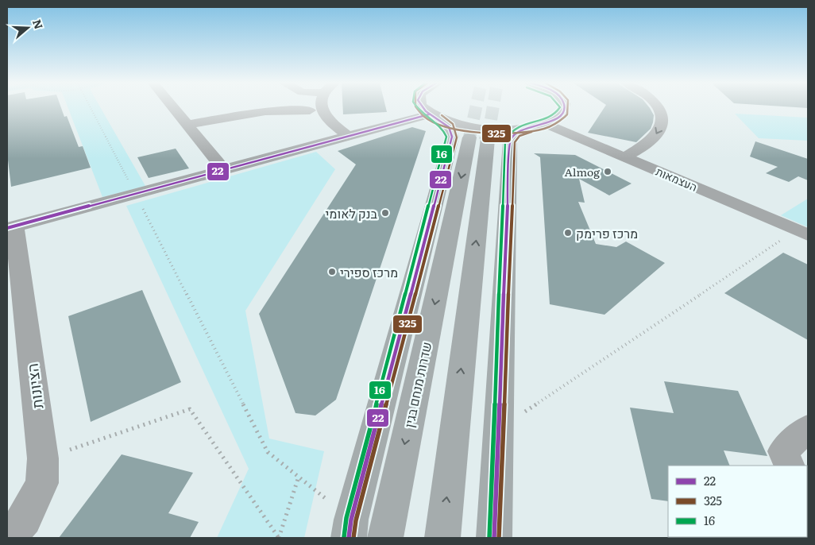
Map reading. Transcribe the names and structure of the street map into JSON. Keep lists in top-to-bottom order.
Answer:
{
  "streets": {
    "main road": ["שדרות מנחם בגין"],
    "street": ["העצמאות", "הציונות"]
  },
  "places": [
    "Almog",
    "בנק לאומי",
    "מרכז פרימק",
    "מרכז ספירי"
  ],
  "lines": ["transit line 22", "transit line 325", "transit line 16"],
  "legend": ["22", "325", "16"],
  "north": "right"
}
